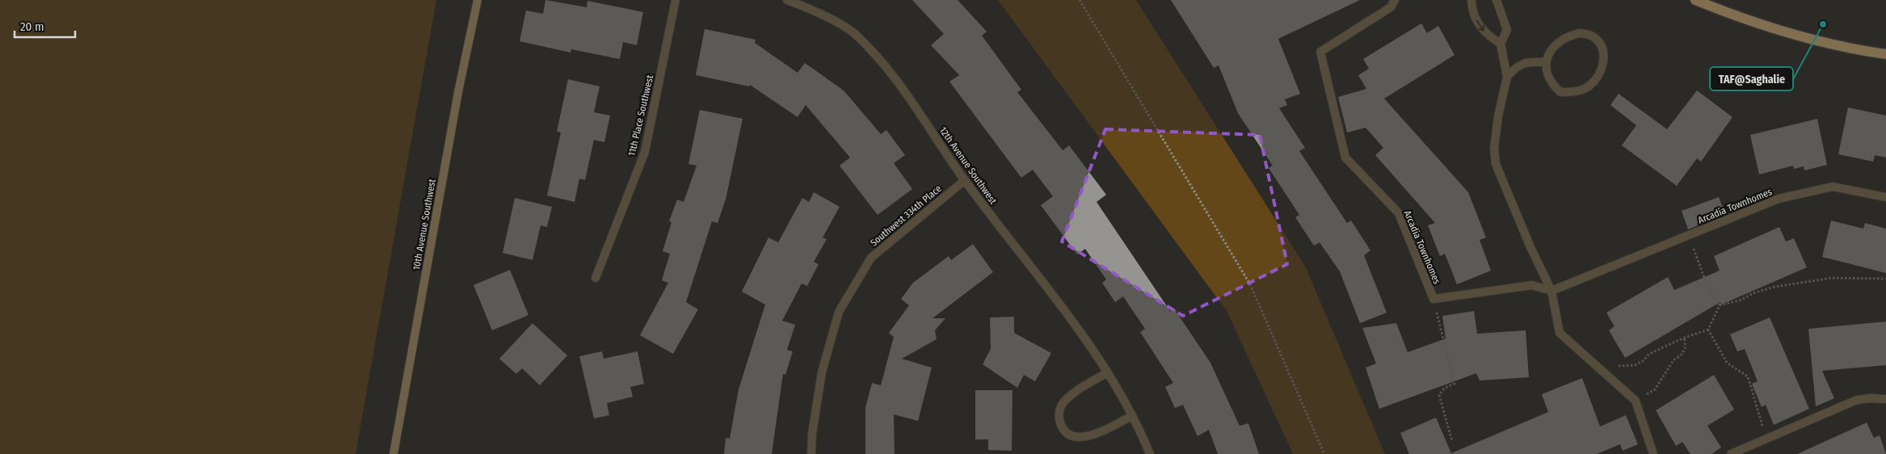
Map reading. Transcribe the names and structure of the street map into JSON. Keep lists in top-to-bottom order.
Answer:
{
  "streets": {
    "street": [
      "11th Place Southwest",
      "12th Avenue Southwest",
      "Arcadia Townhomes",
      "Southwest 334th Place",
      "10th Avenue Southwest"
    ]
  },
  "crossings": [
    ["12th Avenue Southwest", "Southwest 334th Place"]
  ],
  "places": ["TAF@Saghalie"],
  "scale_bar": "20 m"
}
